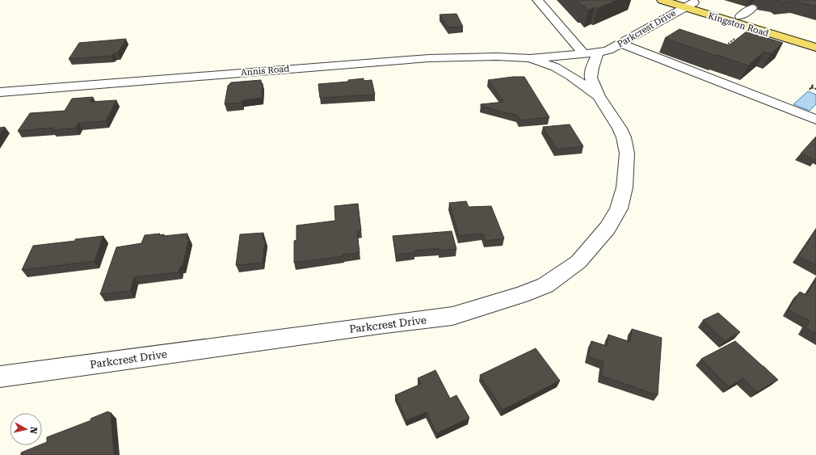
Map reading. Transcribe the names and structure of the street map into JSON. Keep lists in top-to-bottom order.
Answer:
{
  "streets": {
    "main road": ["Kingston Road"],
    "street": ["Parkcrest Drive", "Annis Road"]
  },
  "crossings": [
    ["Kingston Road", "Parkcrest Drive"],
    ["Parkcrest Drive", "Annis Road"]
  ],
  "north": "right"
}
